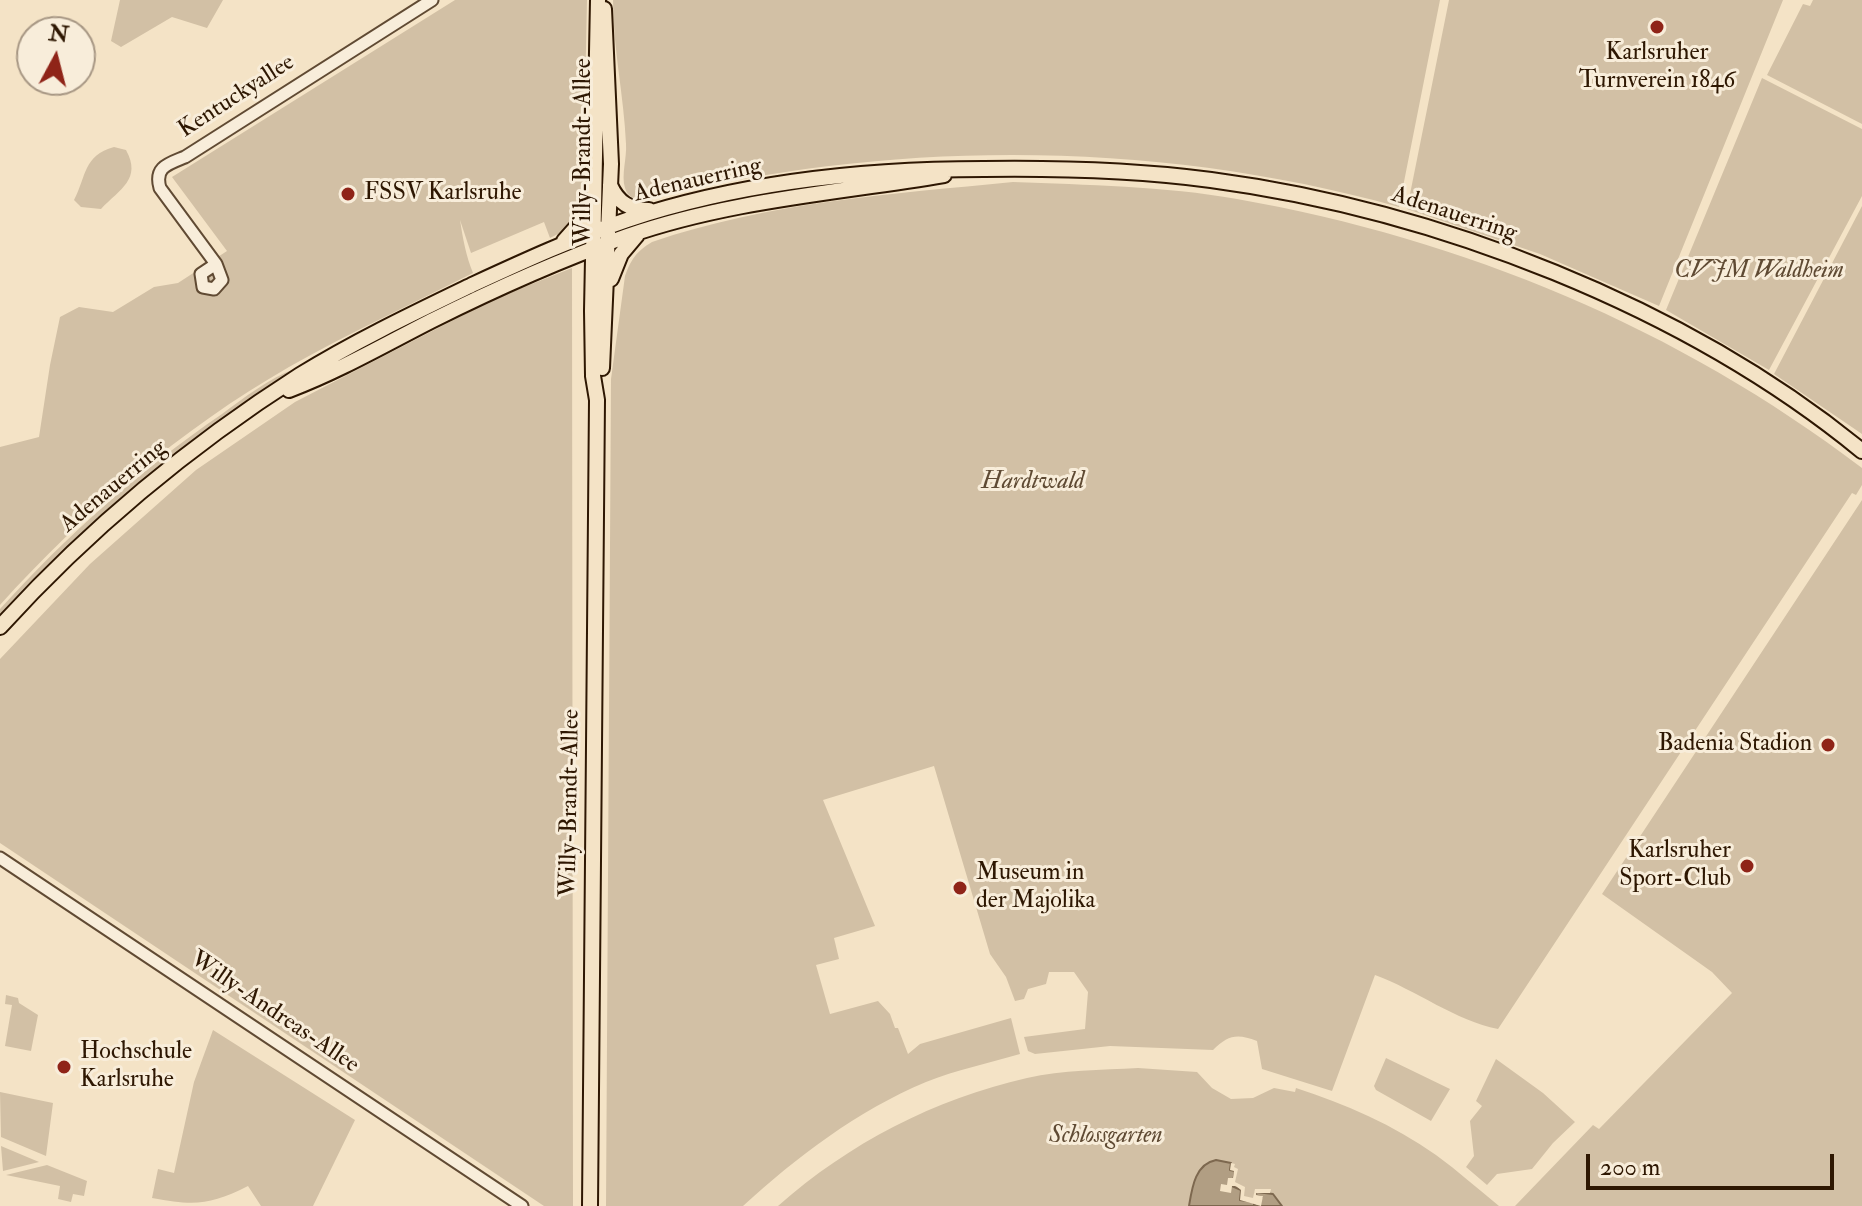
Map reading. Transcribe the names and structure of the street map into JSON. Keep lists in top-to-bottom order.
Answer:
{
  "streets": {
    "main road": ["Willy-Brandt-Allee", "Adenauerring"],
    "street": ["Kentuckyallee", "Willy-Andreas-Allee"]
  },
  "crossings": [
    ["Willy-Brandt-Allee", "Adenauerring"]
  ],
  "parks": ["CVJM Waldheim", "Hardtwald", "Schlossgarten"],
  "places": [
    "Karlsruher Turnverein 1846",
    "FSSV Karlsruhe",
    "Badenia Stadion",
    "Karlsruher Sport-Club",
    "Museum in der Majolika",
    "Hochschule Karlsruhe"
  ],
  "scale_bar": "200 m",
  "north": "top"
}
